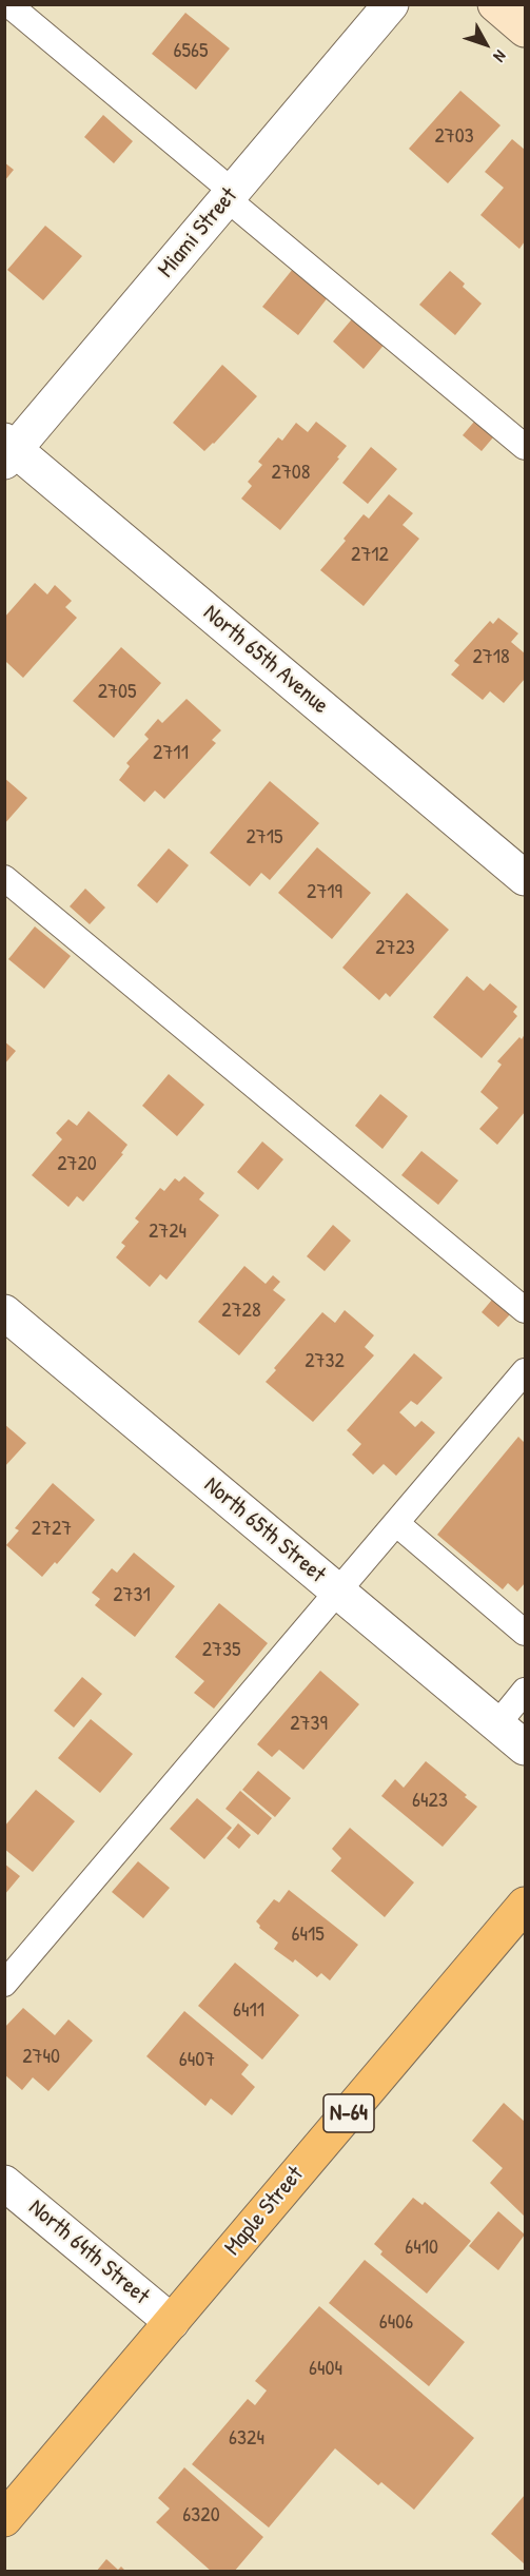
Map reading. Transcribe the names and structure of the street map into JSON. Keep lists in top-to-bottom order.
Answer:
{
  "streets": {
    "main road": ["N-64", "Maple Street"],
    "street": [
      "Miami Street",
      "North 65th Avenue",
      "North 65th Street",
      "North 64th Street"
    ]
  },
  "crossings": [
    ["Miami Street", "North 65th Avenue"],
    ["Maple Street", "North 64th Street"]
  ],
  "house_numbers": [
    "6565",
    "2703",
    "2708",
    "2712",
    "2718",
    "2705",
    "2711",
    "2715",
    "2719",
    "2723",
    "2720",
    "2724",
    "2728",
    "2732",
    "2727",
    "2731",
    "2735",
    "2739",
    "6423",
    "6415",
    "6411",
    "2740",
    "6407",
    "6410",
    "6406",
    "6404",
    "6324",
    "6320"
  ],
  "north": "bottom right"
}
